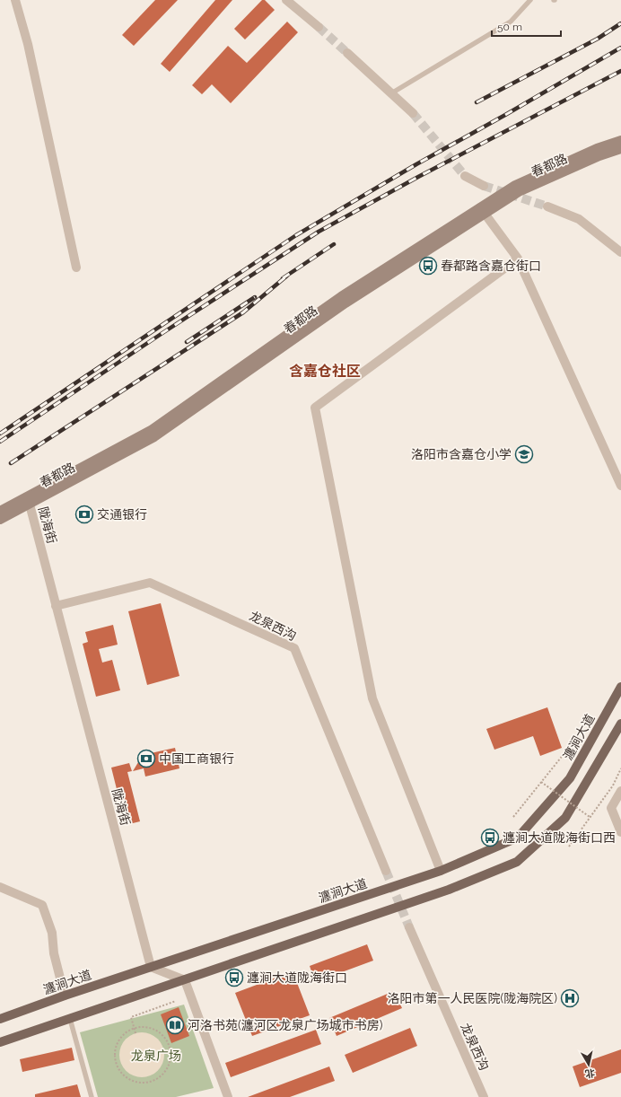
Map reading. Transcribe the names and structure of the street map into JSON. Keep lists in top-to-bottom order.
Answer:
{
  "streets": {
    "main road": ["春都路", "瀍涧大道"],
    "street": ["陇海街", "龙泉西沟"]
  },
  "crossings": [
    ["春都路", "陇海街"],
    ["陇海街", "龙泉西沟"],
    ["陇海街", "瀍涧大道"]
  ],
  "districts": ["含嘉仓社区"],
  "parks": ["龙泉广场"],
  "places": {
    "bus stop": ["春都路含嘉仓街口", "瀍涧大道陇海街口西", "瀍涧大道陇海街口"],
    "school or university": ["洛阳市含嘉仓小学"],
    "bank": ["交通银行", "中国工商银行"],
    "hospital": ["洛阳市第一人民医院(陇海院区)"],
    "library": ["河洛书苑(瀍河区龙泉广场城市书房)"]
  },
  "scale_bar": "50 m",
  "north": "bottom"
}
